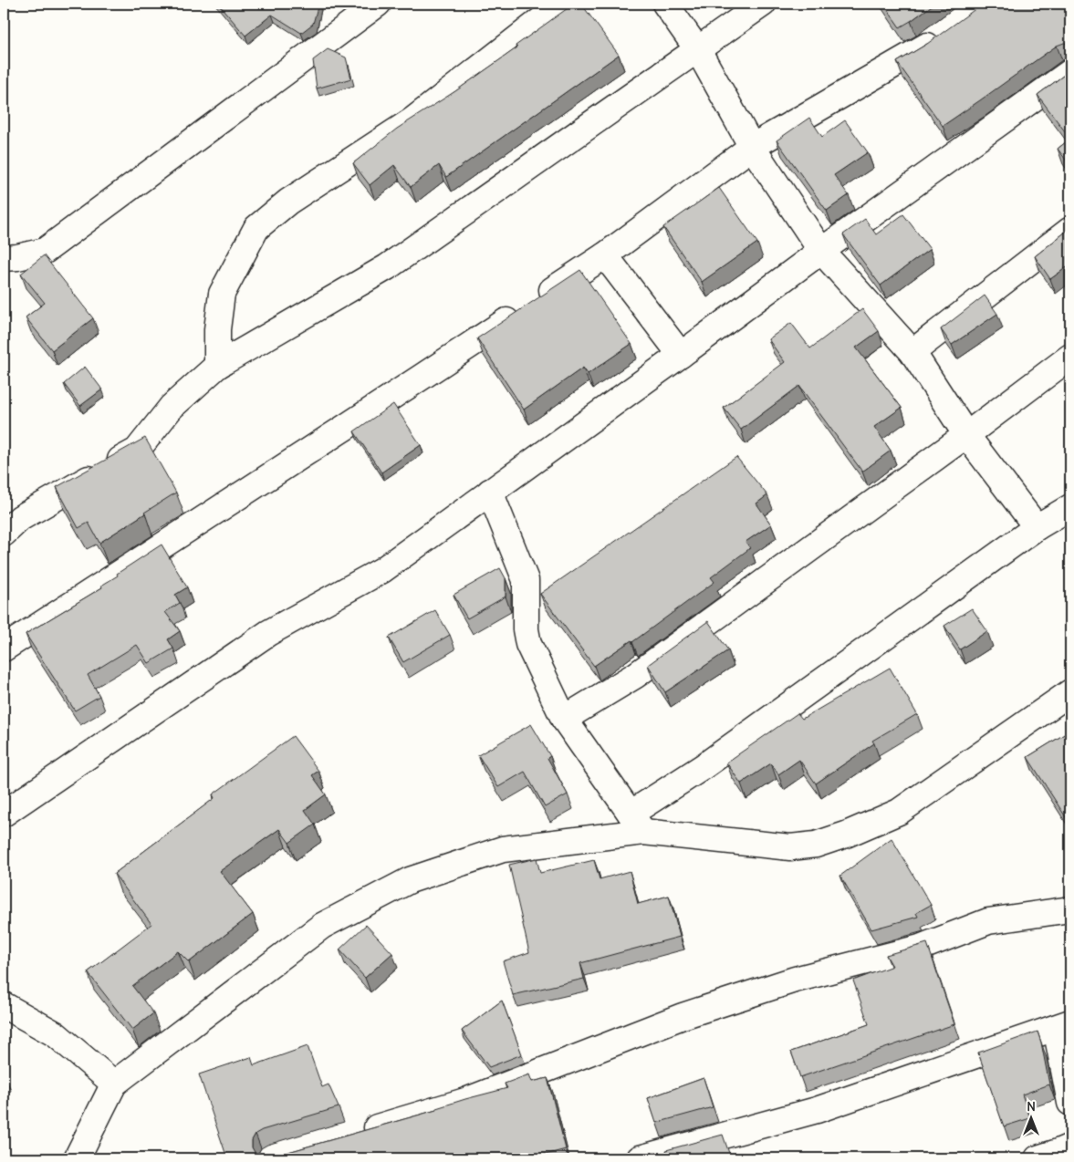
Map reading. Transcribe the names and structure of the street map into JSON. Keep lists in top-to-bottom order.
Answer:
{
  "north": "top"
}
